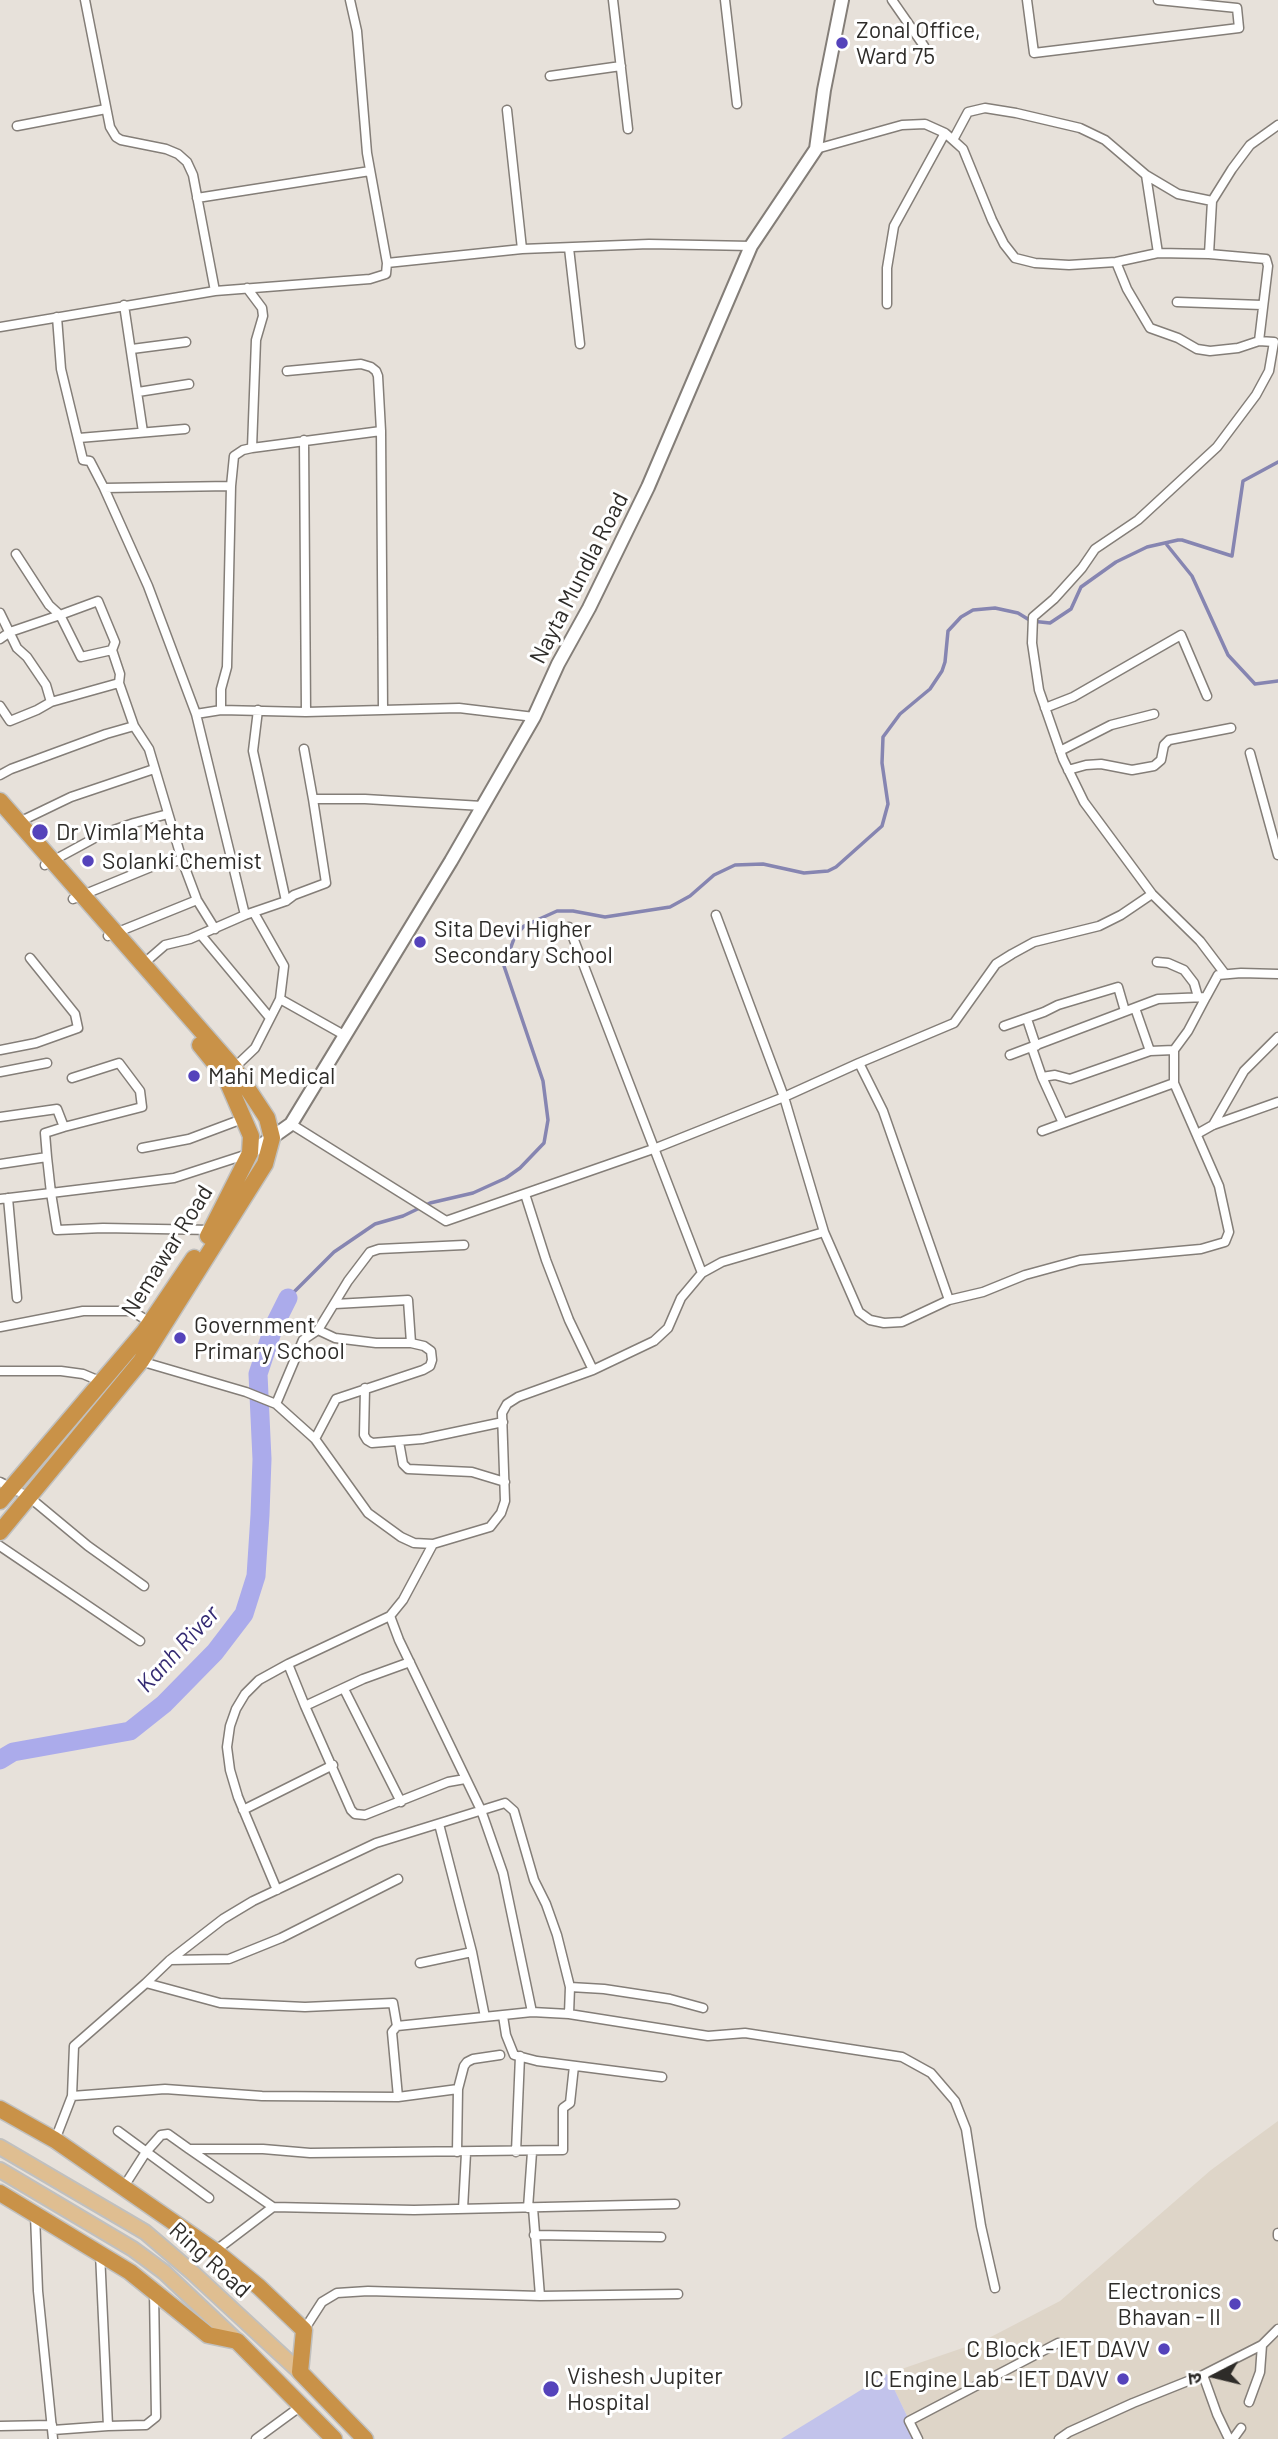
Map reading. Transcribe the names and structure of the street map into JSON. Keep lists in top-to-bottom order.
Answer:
{
  "streets": {
    "highway": ["Nemawar Road", "Ring Road"],
    "main road": ["Nayta Mundla Road"]
  },
  "crossings": [
    ["Nayta Mundla Road", "Nemawar Road"]
  ],
  "water": ["Kanh River"],
  "places": [
    "Zonal Office, Ward 75",
    "Dr Vimla Mehta",
    "Solanki Chemist",
    "Sita Devi Higher Secondary School",
    "Mahi Medical",
    "Government Primary School",
    "Electronics Bhavan - II",
    "C Block - IET DAVV",
    "IC Engine Lab - IET DAVV",
    "Vishesh Jupiter Hospital"
  ],
  "north": "left"
}
